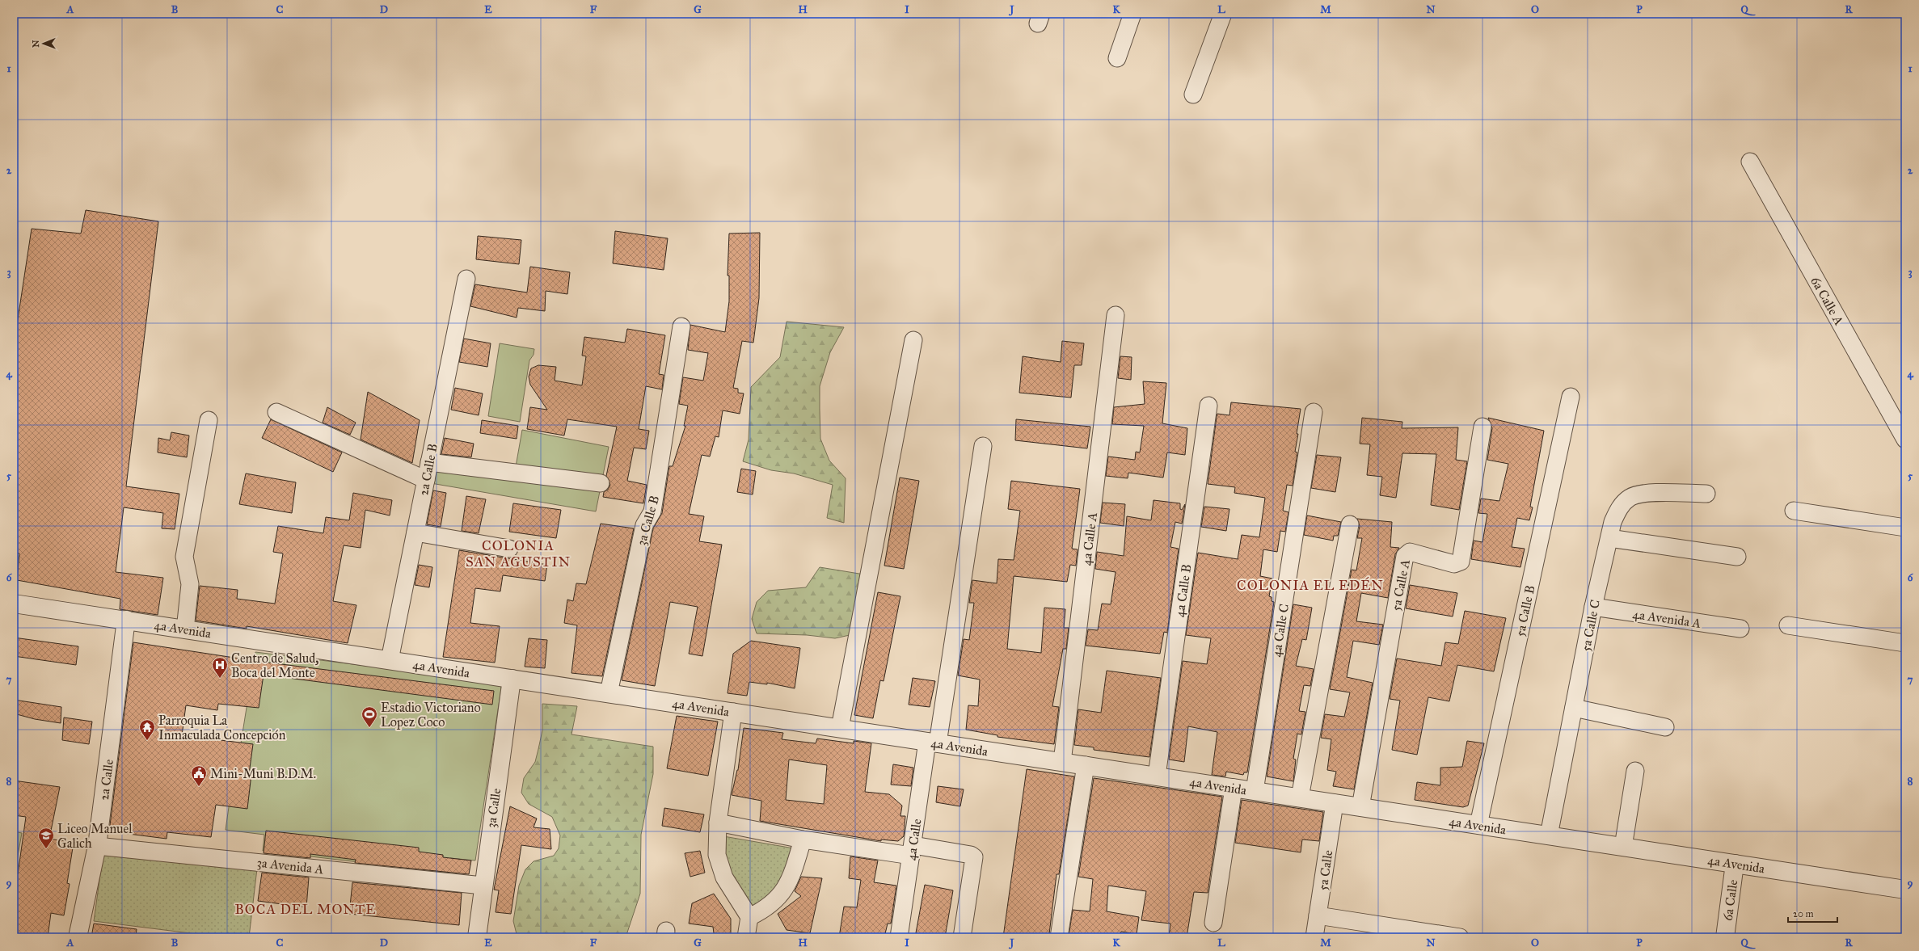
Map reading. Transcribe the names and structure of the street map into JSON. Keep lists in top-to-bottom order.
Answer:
{
  "streets": {
    "street": [
      "6a Calle A",
      "2a Calle B",
      "3a Calle B",
      "4a Calle A",
      "5a Calle A",
      "4a Calle B",
      "5a Calle B",
      "4a Avenida A",
      "5a Calle C",
      "4a Avenida",
      "4a Calle C",
      "2a Calle",
      "3a Calle",
      "4a Calle",
      "3a Avenida A",
      "5a Calle",
      "6a Calle"
    ]
  },
  "crossings": [
    ["2a Calle B", "4a Avenida"],
    ["3a Calle B", "4a Avenida"],
    ["4a Calle A", "4a Avenida"],
    ["5a Calle A", "4a Avenida"],
    ["4a Calle B", "4a Avenida"],
    ["5a Calle B", "4a Avenida"],
    ["4a Avenida A", "5a Calle C"],
    ["5a Calle C", "4a Avenida"],
    ["4a Avenida", "4a Calle C"],
    ["4a Avenida", "2a Calle"],
    ["4a Avenida", "3a Calle"],
    ["4a Avenida", "4a Calle"],
    ["4a Avenida", "5a Calle"],
    ["4a Avenida", "6a Calle"],
    ["2a Calle", "3a Avenida A"],
    ["3a Calle", "3a Avenida A"]
  ],
  "districts": ["COLONIA SAN AGUSTIN", "COLONIA EL EDÉN", "BOCA DEL MONTE"],
  "places": {
    "hospital": ["Centro de Salud, Boca del Monte"],
    "sports": ["Estadio Victoriano Lopez Coco"],
    "temple": ["Parroquia La Inmaculada Concepción"],
    "public building": ["Mini-Muni B.D.M."],
    "school or university": ["Liceo Manuel Galich"]
  },
  "scale_bar": "20 m",
  "north": "left",
  "grid": {
    "columns": [
      "A",
      "B",
      "C",
      "D",
      "E",
      "F",
      "G",
      "H",
      "I",
      "J",
      "K",
      "L",
      "M",
      "N",
      "O",
      "P",
      "Q",
      "R"
    ],
    "rows": [
      "1",
      "2",
      "3",
      "4",
      "5",
      "6",
      "7",
      "8",
      "9"
    ]
  }
}
